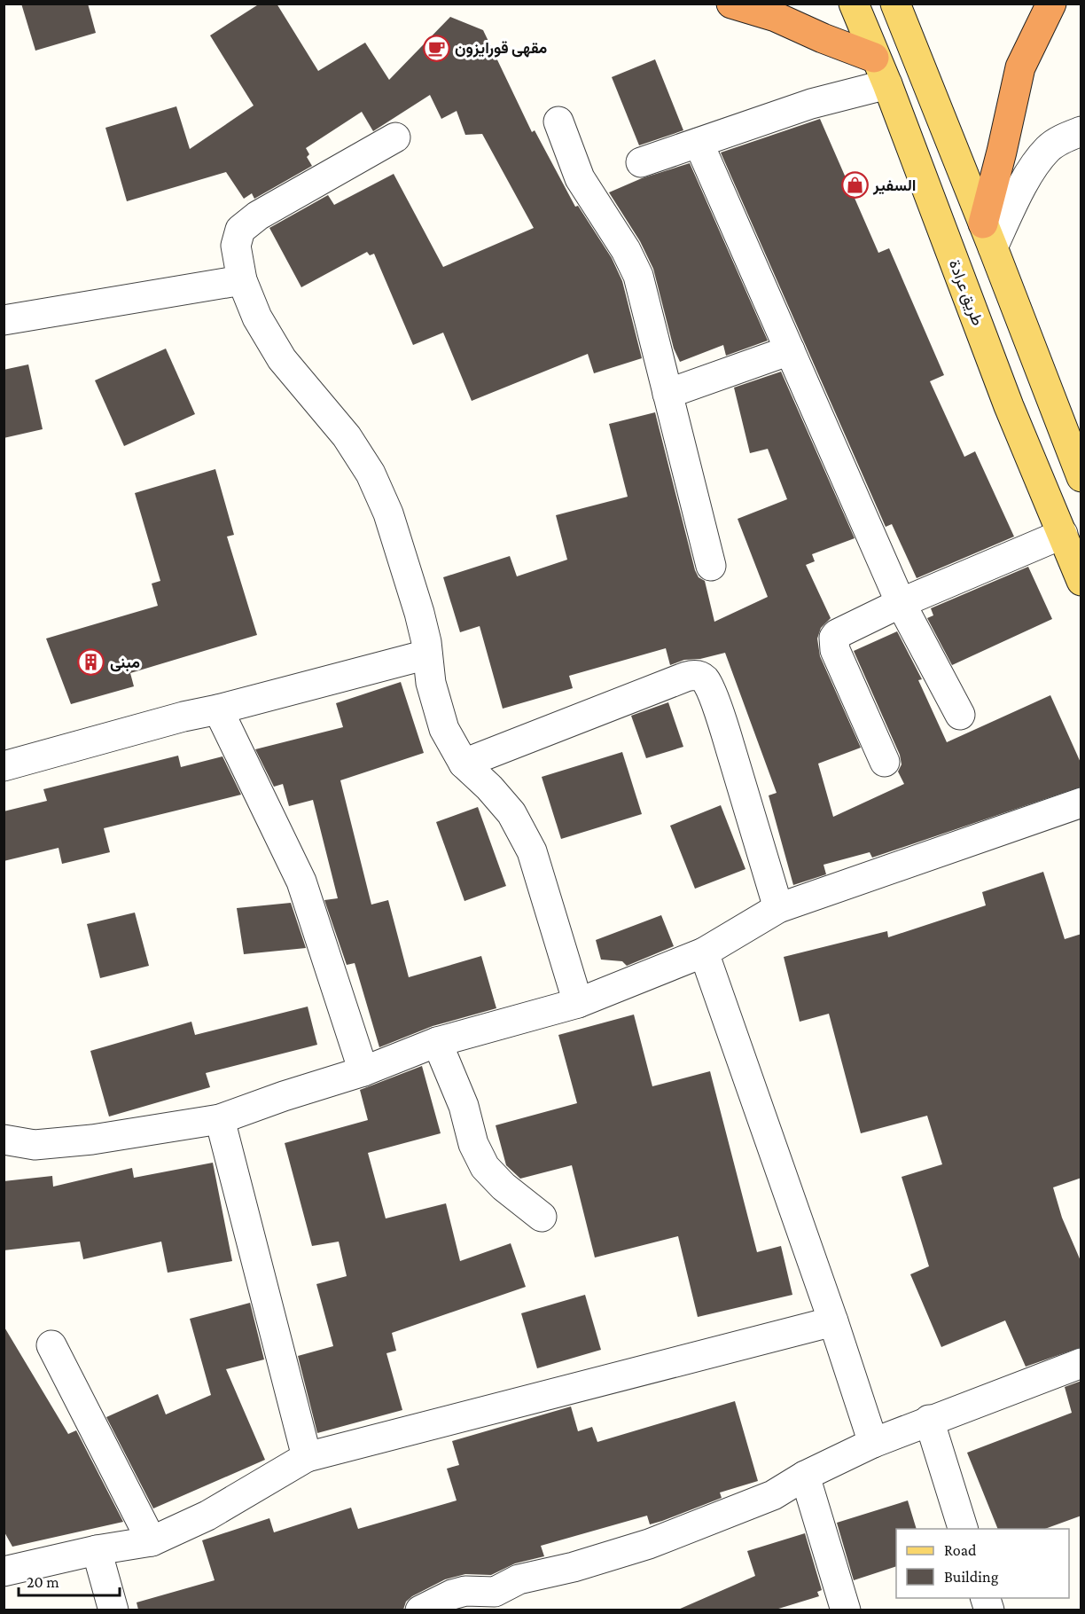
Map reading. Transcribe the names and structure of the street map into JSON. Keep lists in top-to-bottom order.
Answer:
{
  "streets": {
    "main road": ["طريق عرادة"]
  },
  "places": {
    "cafe": ["مقهى قورايزون"],
    "shop": ["السفير"],
    "building": ["مبنى"]
  },
  "legend": ["Road", "Building"],
  "scale_bar": "20 m"
}
